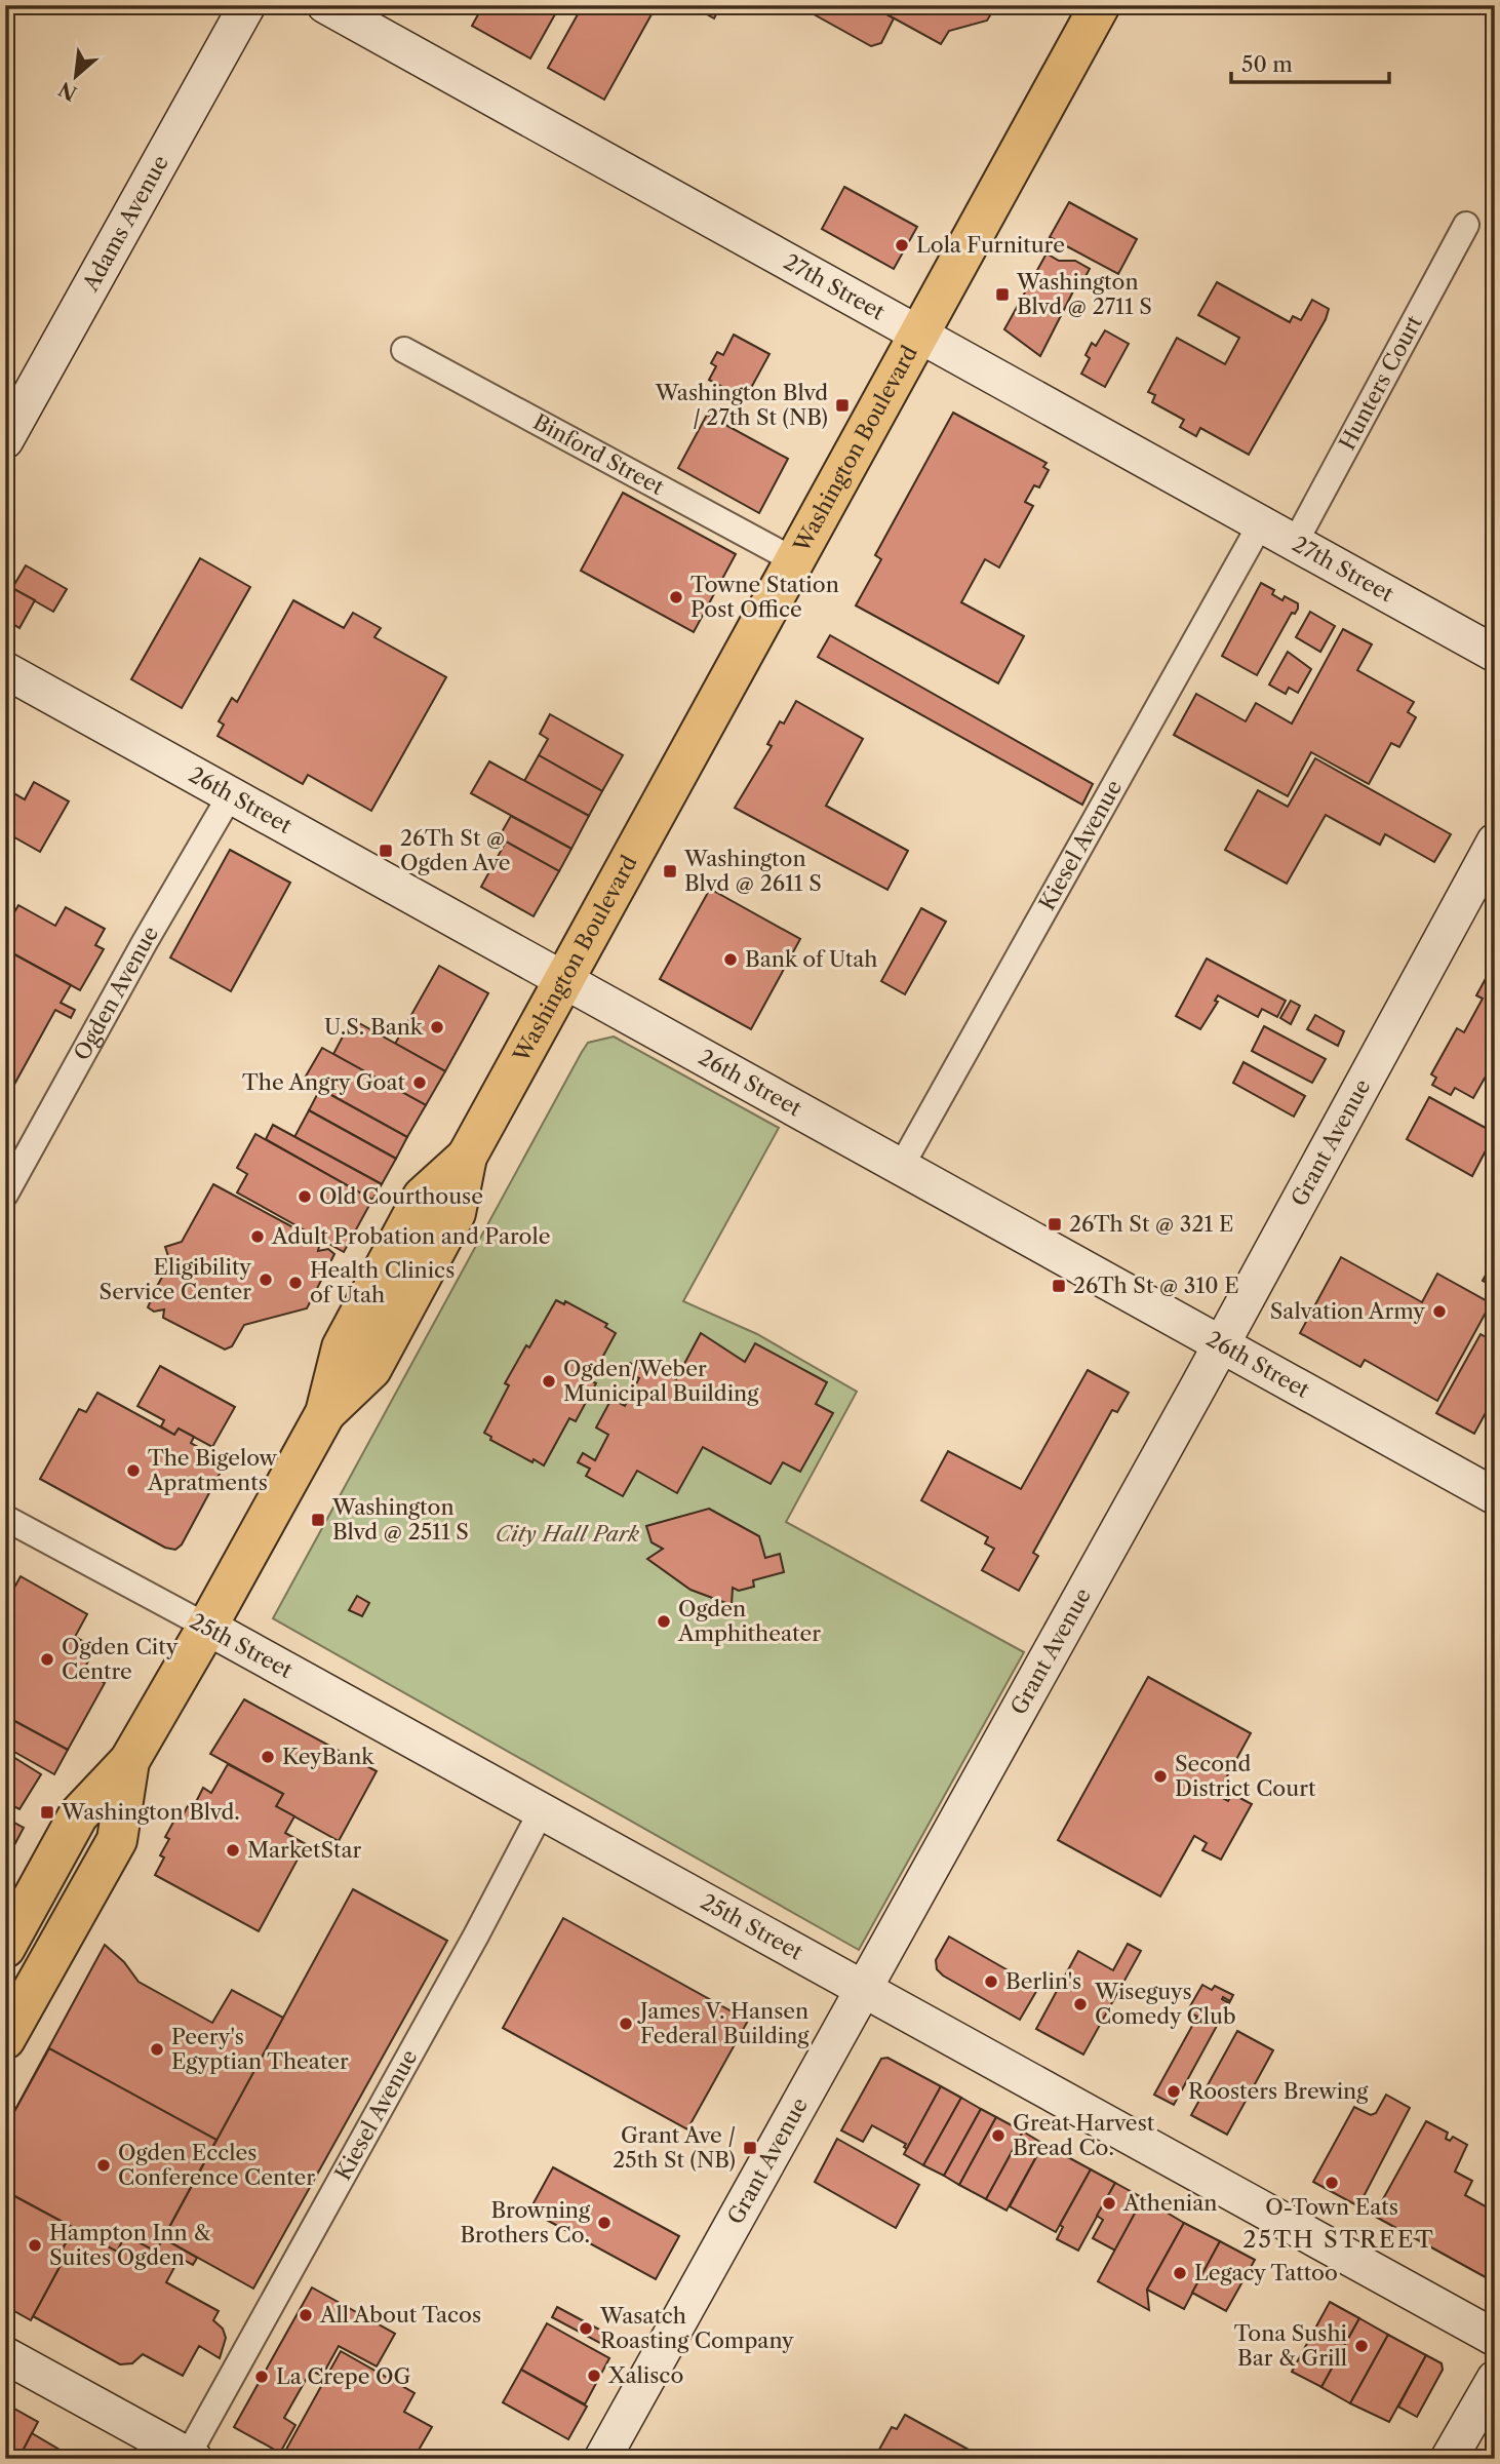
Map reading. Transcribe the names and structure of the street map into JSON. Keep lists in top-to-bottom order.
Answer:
{
  "streets": {
    "main road": ["Washington Boulevard"],
    "street": [
      "Adams Avenue",
      "27th Street",
      "Hunters Court",
      "Binford Street",
      "26th Street",
      "Kiesel Avenue",
      "Ogden Avenue",
      "Grant Avenue",
      "25th Street"
    ]
  },
  "crossings": [
    ["27th Street", "Hunters Court"],
    ["27th Street", "Washington Boulevard"],
    ["27th Street", "Kiesel Avenue"],
    ["Washington Boulevard", "Binford Street"],
    ["Washington Boulevard", "26th Street"],
    ["Washington Boulevard", "25th Street"],
    ["26th Street", "Kiesel Avenue"],
    ["26th Street", "Ogden Avenue"],
    ["26th Street", "Grant Avenue"],
    ["Kiesel Avenue", "25th Street"],
    ["Grant Avenue", "25th Street"]
  ],
  "districts": ["25TH STREET"],
  "parks": ["City Hall Park"],
  "places": {
    "other": [
      "Lola Furniture",
      "Towne Station Post Office",
      "Bank of Utah",
      "U.S. Bank",
      "The Angry Goat",
      "Old Courthouse",
      "Adult Probation and Parole",
      "Eligibility Service Center",
      "Health Clinics of Utah",
      "Salvation Army",
      "Ogden/Weber Municipal Building",
      "The Bigelow Apratments",
      "Ogden Amphitheater",
      "Ogden City Centre",
      "KeyBank",
      "Second District Court",
      "MarketStar",
      "Berlin's",
      "Wiseguys Comedy Club",
      "James V. Hansen Federal Building",
      "Peery's Egyptian Theater",
      "Roosters Brewing",
      "Great Harvest Bread Co.",
      "Ogden Eccles Conference Center",
      "O-Town Eats",
      "Athenian",
      "Browning Brothers Co.",
      "Hampton Inn & Suites Ogden",
      "Legacy Tattoo",
      "All About Tacos",
      "Wasatch Roasting Company",
      "Tona Sushi Bar & Grill",
      "Xalisco",
      "La Crepe OG"
    ],
    "transit": [
      "Washington Blvd @ 2711 S",
      "Washington Blvd / 27th St (NB)",
      "26Th St @ Ogden Ave",
      "Washington Blvd @ 2611 S",
      "26Th St @ 321 E",
      "26Th St @ 310 E",
      "Washington Blvd @ 2511 S",
      "Washington Blvd.",
      "Grant Ave / 25th St (NB)"
    ]
  },
  "scale_bar": "50 m",
  "north": "bottom left"
}
